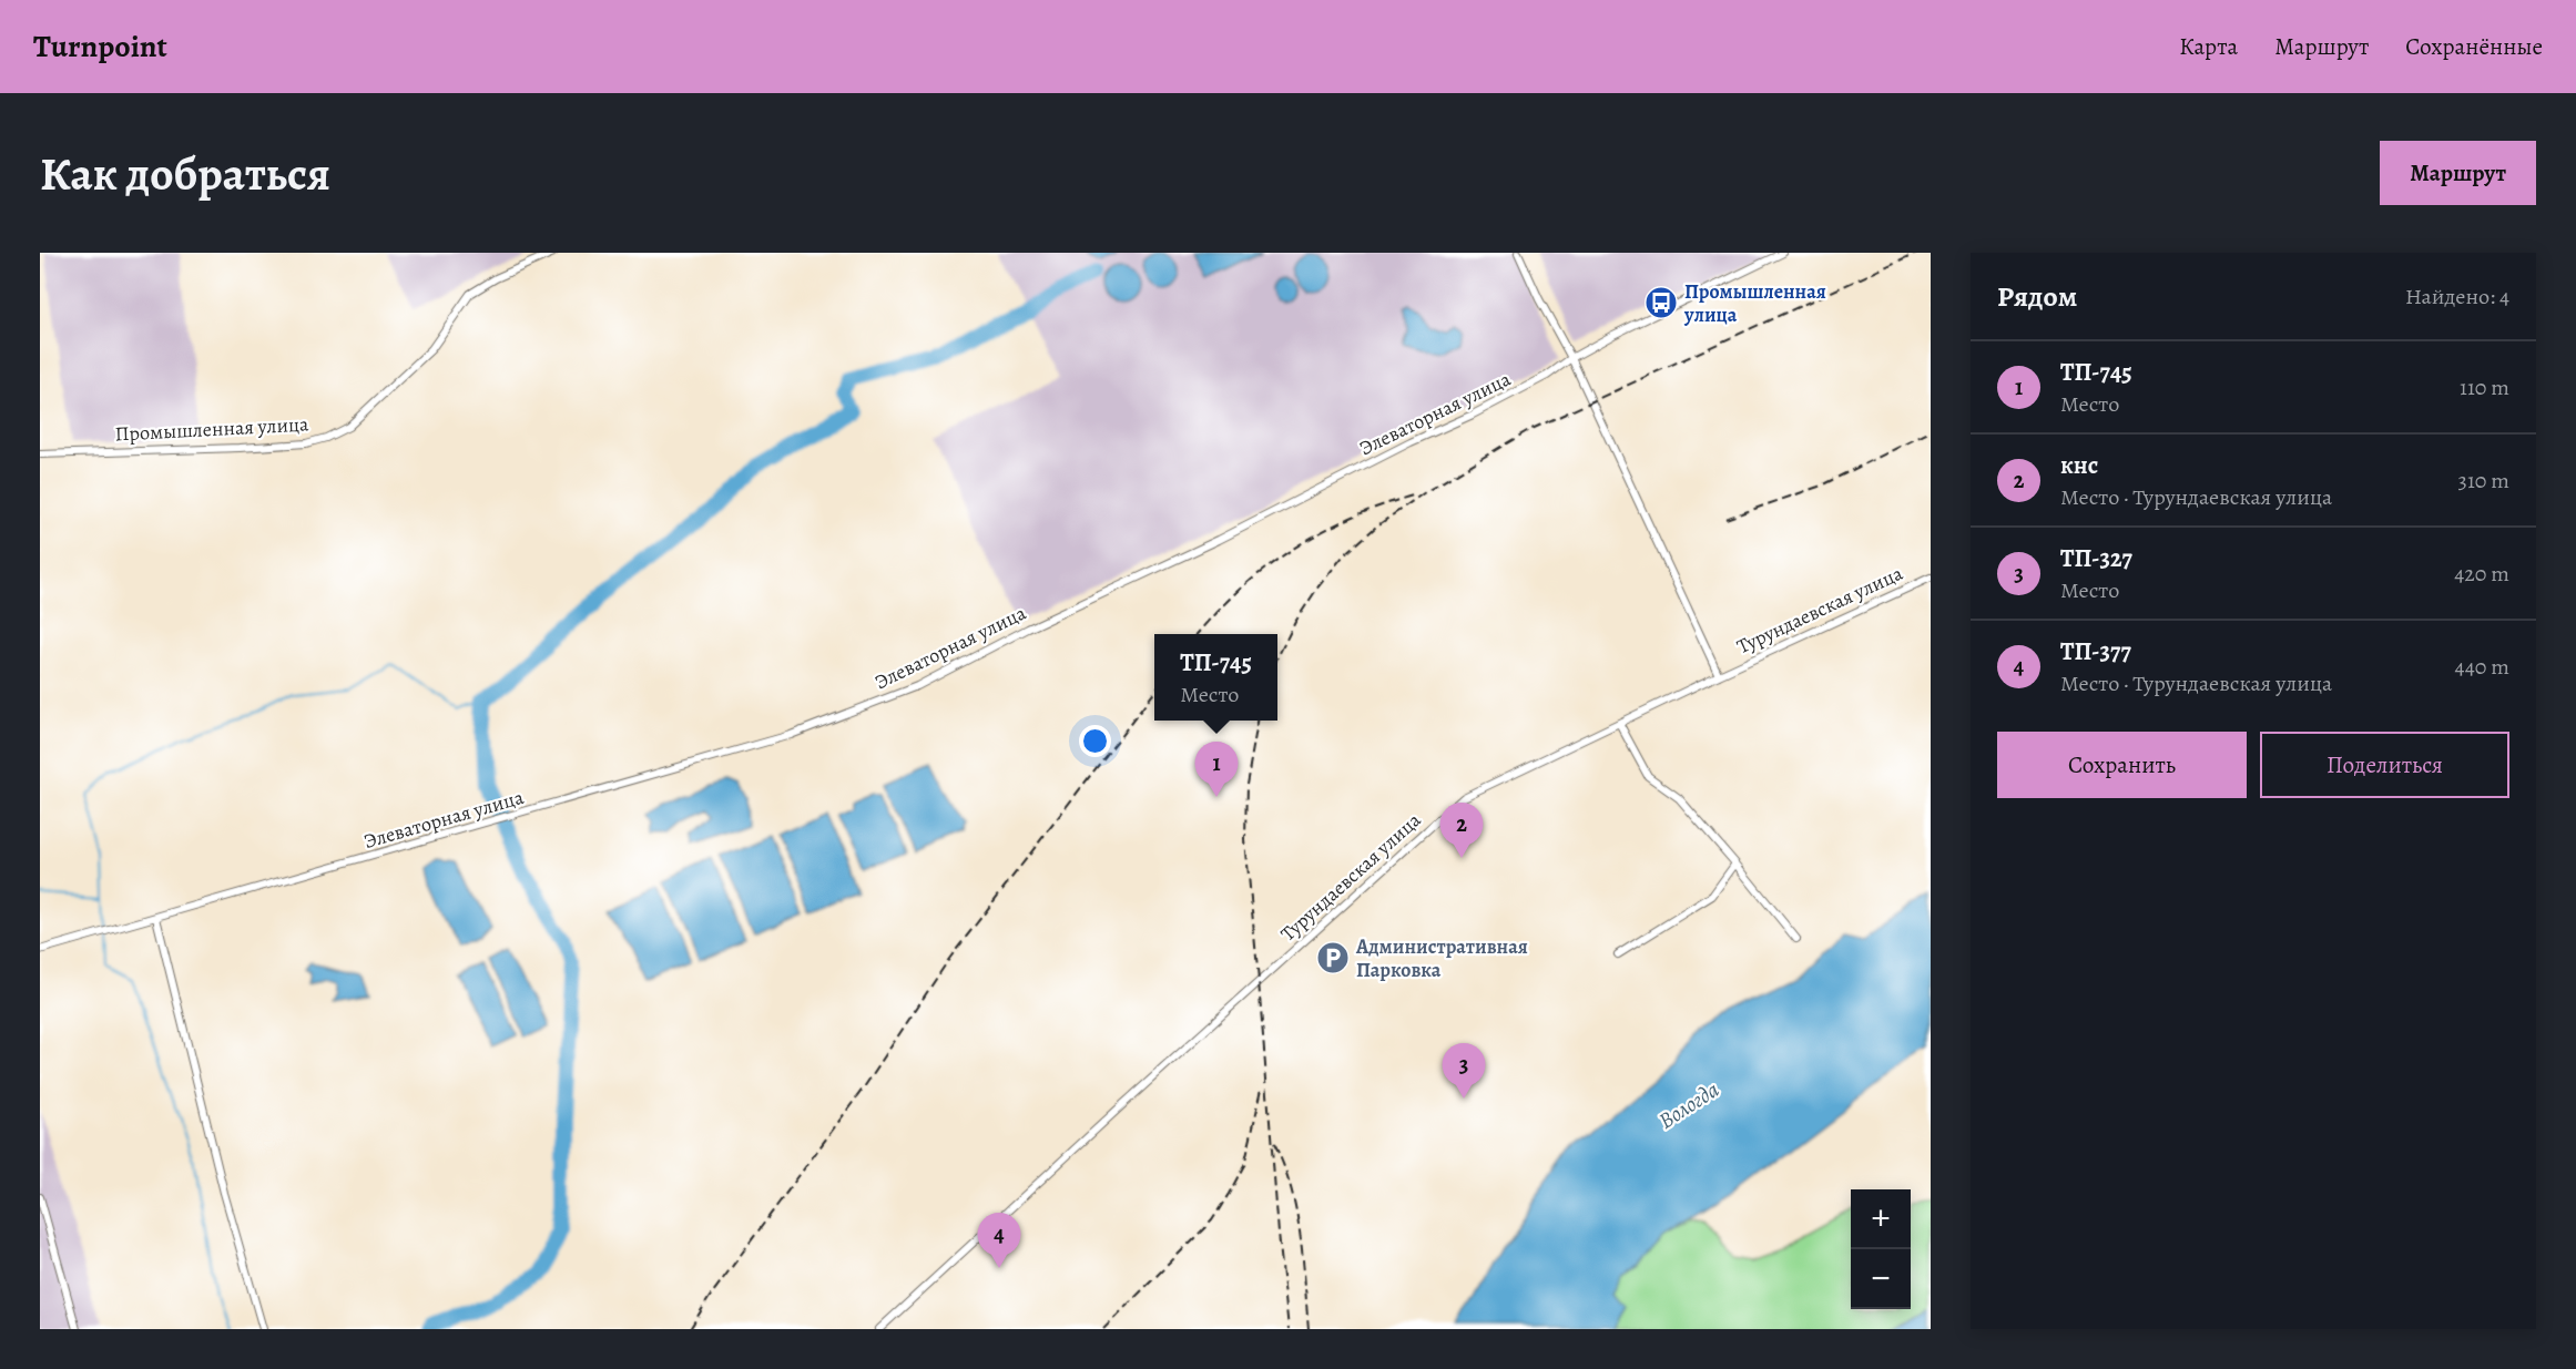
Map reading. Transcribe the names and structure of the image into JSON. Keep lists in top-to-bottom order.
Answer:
{
  "streets": {
    "street": ["Элеваторная улица", "Промышленная улица", "Турундаевская улица"]
  },
  "water": ["Вологда"],
  "places": {
    "bus stop": ["Промышленная улица"],
    "parking": ["Административная Парковка"]
  },
  "page": {
    "header": "Turnpoint",
    "nav": ["Карта", "Маршрут", "Сохранённые"],
    "buttons": [
      "Маршрут",
      ["Сохранить", "Поделиться"]
    ],
    "title": "Как добраться",
    "heading": ["Рядом", "Найдено: 4"],
    "list": [
      {
        "mark": "1",
        "name": "ТП-745",
        "note": "Место",
        "value": "110 m"
      },
      {
        "mark": "2",
        "name": "кнс",
        "note": "Место · Турундаевская улица",
        "value": "310 m"
      },
      {
        "mark": "3",
        "name": "ТП-327",
        "note": "Место",
        "value": "420 m"
      },
      {
        "mark": "4",
        "name": "ТП-377",
        "note": "Место · Турундаевская улица",
        "value": "440 m"
      }
    ],
    "popup": ["ТП-745", "Место"],
    "pins": [
      "1",
      "2",
      "3",
      "4"
    ],
    "map_buttons": ["+", "−"]
  }
}
